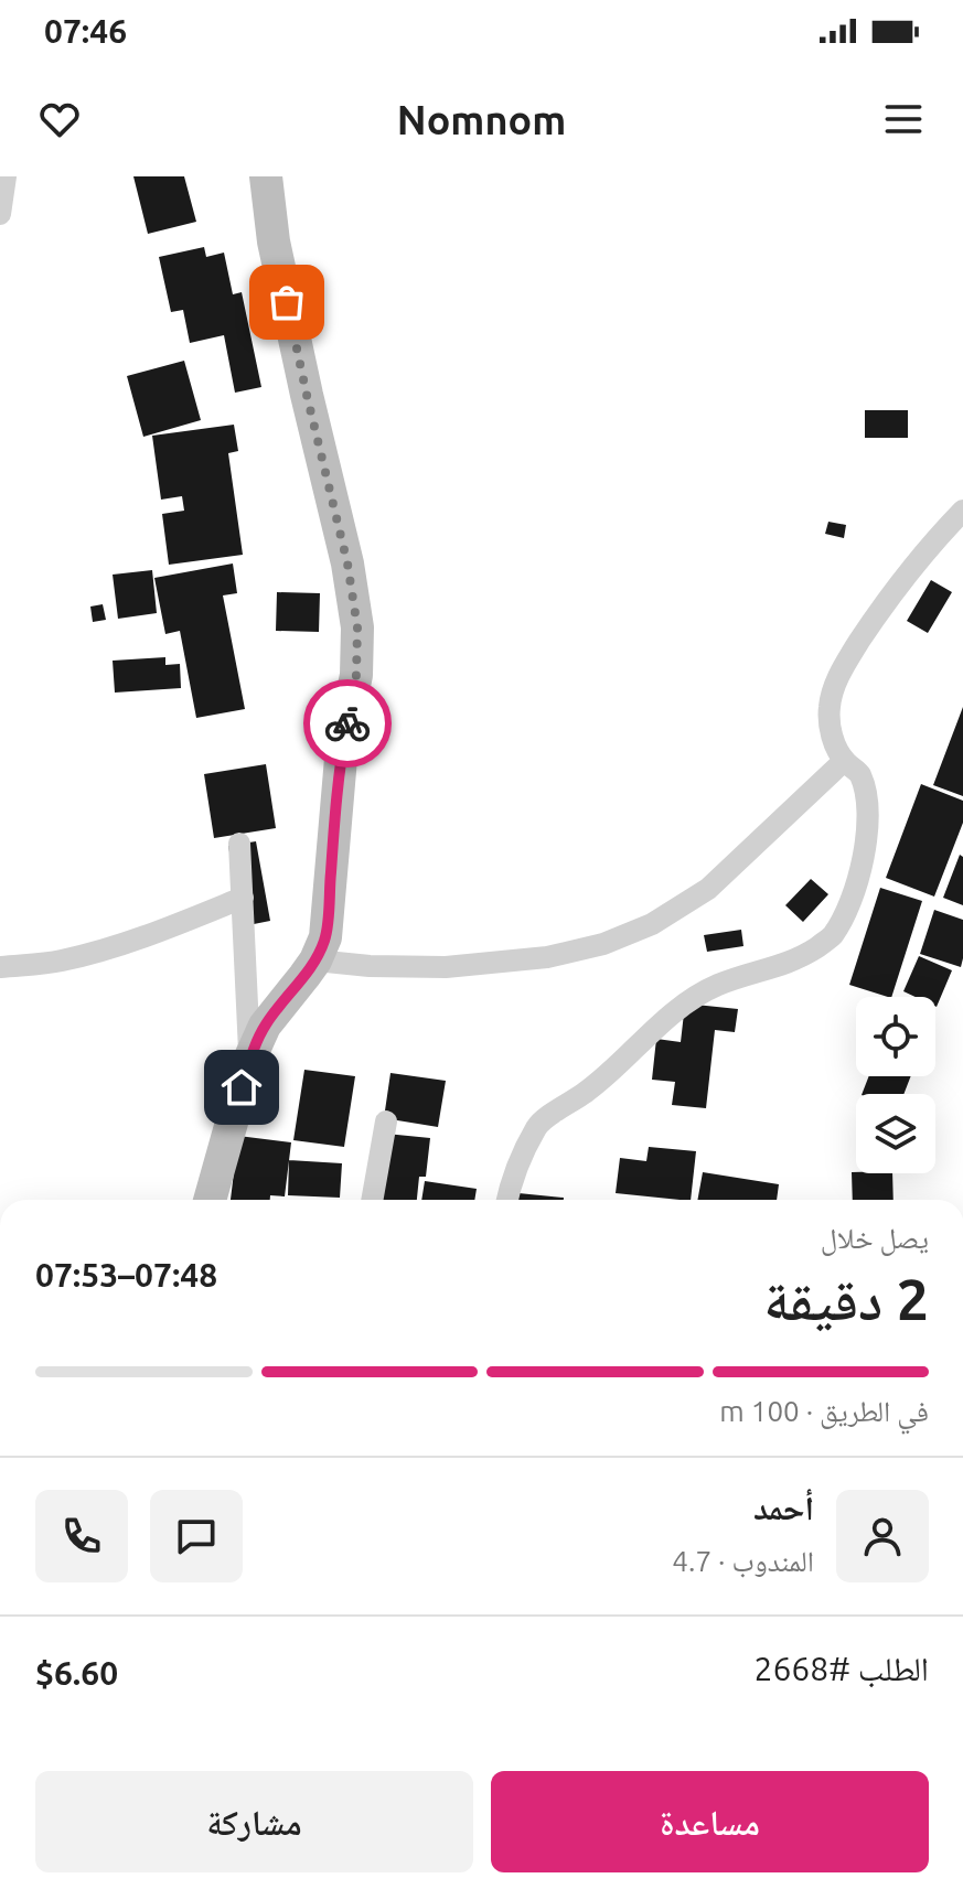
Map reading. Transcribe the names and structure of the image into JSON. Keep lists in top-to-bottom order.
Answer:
{
  "page": {
    "status": "07:46",
    "header": "Nomnom",
    "heading": ["2 دقيقة", "يصل خلال", "07:48–07:53"],
    "panel": [
      "أحمد",
      "المندوب · 4.7",
      "الطلب #2668",
      "$6.60"
    ],
    "bar": "في الطريق · 100 m",
    "buttons": ["مساعدة", "مشاركة"]
  }
}
